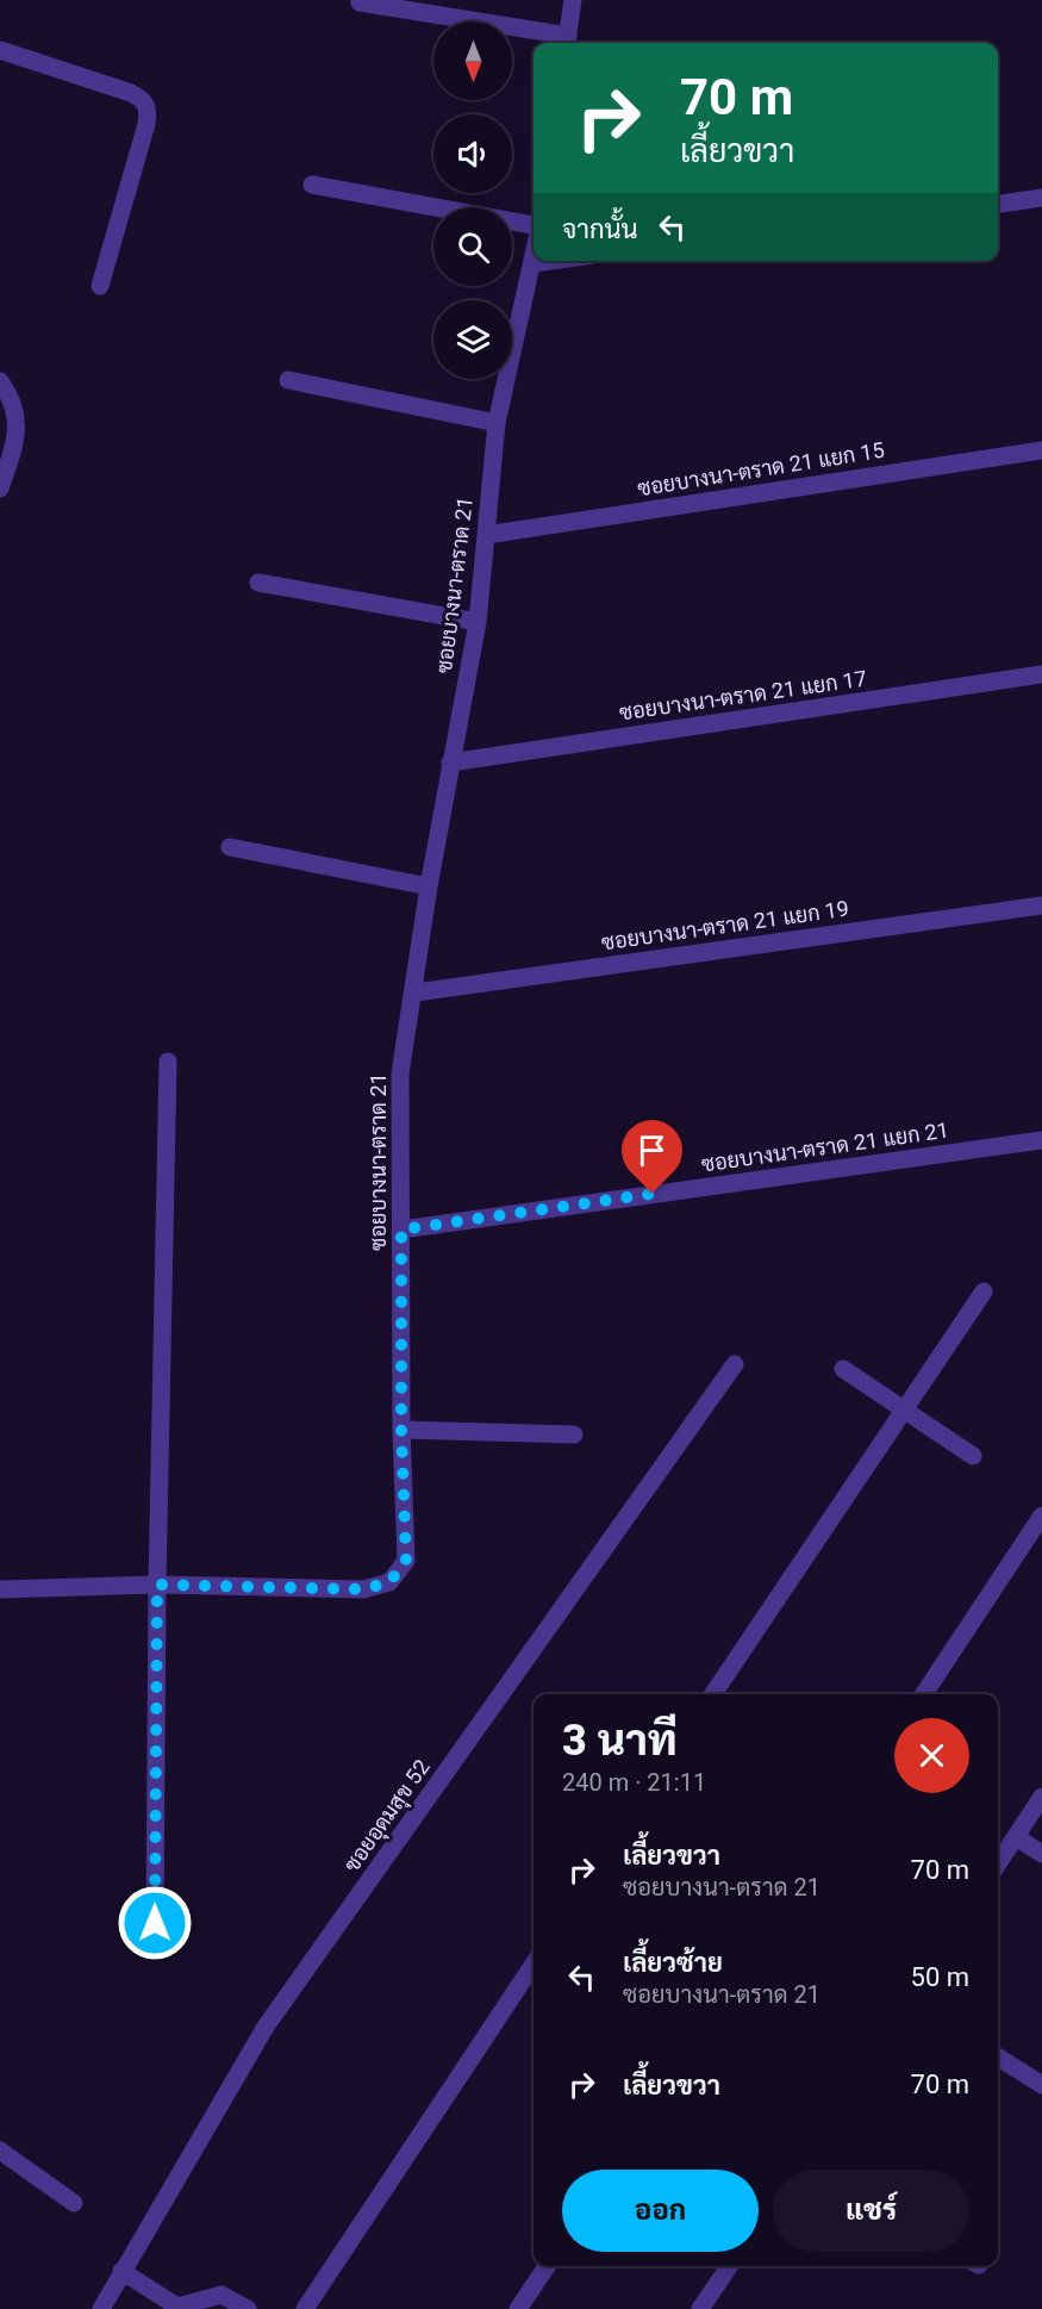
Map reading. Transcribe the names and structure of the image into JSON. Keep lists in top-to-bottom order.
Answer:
{
  "streets": {
    "street": [
      "ซอยบางนา-ตราด 21 แยก 15",
      "ซอยบางนา-ตราด 21",
      "ซอยบางนา-ตราด 21 แยก 17",
      "ซอยบางนา-ตราด 21 แยก 19",
      "ซอยบางนา-ตราด 21 แยก 21",
      "ซอยอุดมสุข 52"
    ]
  },
  "crossings": [
    ["ซอยบางนา-ตราด 21 แยก 15", "ซอยบางนา-ตราด 21"],
    ["ซอยบางนา-ตราด 21", "ซอยบางนา-ตราด 21 แยก 17"],
    ["ซอยบางนา-ตราด 21", "ซอยบางนา-ตราด 21 แยก 19"],
    ["ซอยบางนา-ตราด 21", "ซอยบางนา-ตราด 21 แยก 21"]
  ],
  "north": "bottom",
  "page": {
    "turn": ["70 m", "เลี้ยวขวา"],
    "then": "จากนั้น",
    "heading": ["3 นาที", "240 m · 21:11"],
    "list": [
      {
        "name": "เลี้ยวขวา",
        "note": "ซอยบางนา-ตราด 21",
        "value": "70 m"
      },
      {
        "name": "เลี้ยวซ้าย",
        "note": "ซอยบางนา-ตราด 21",
        "value": "50 m"
      },
      {
        "name": "เลี้ยวขวา",
        "value": "70 m"
      }
    ],
    "buttons": ["ออก", "แชร์"]
  }
}
